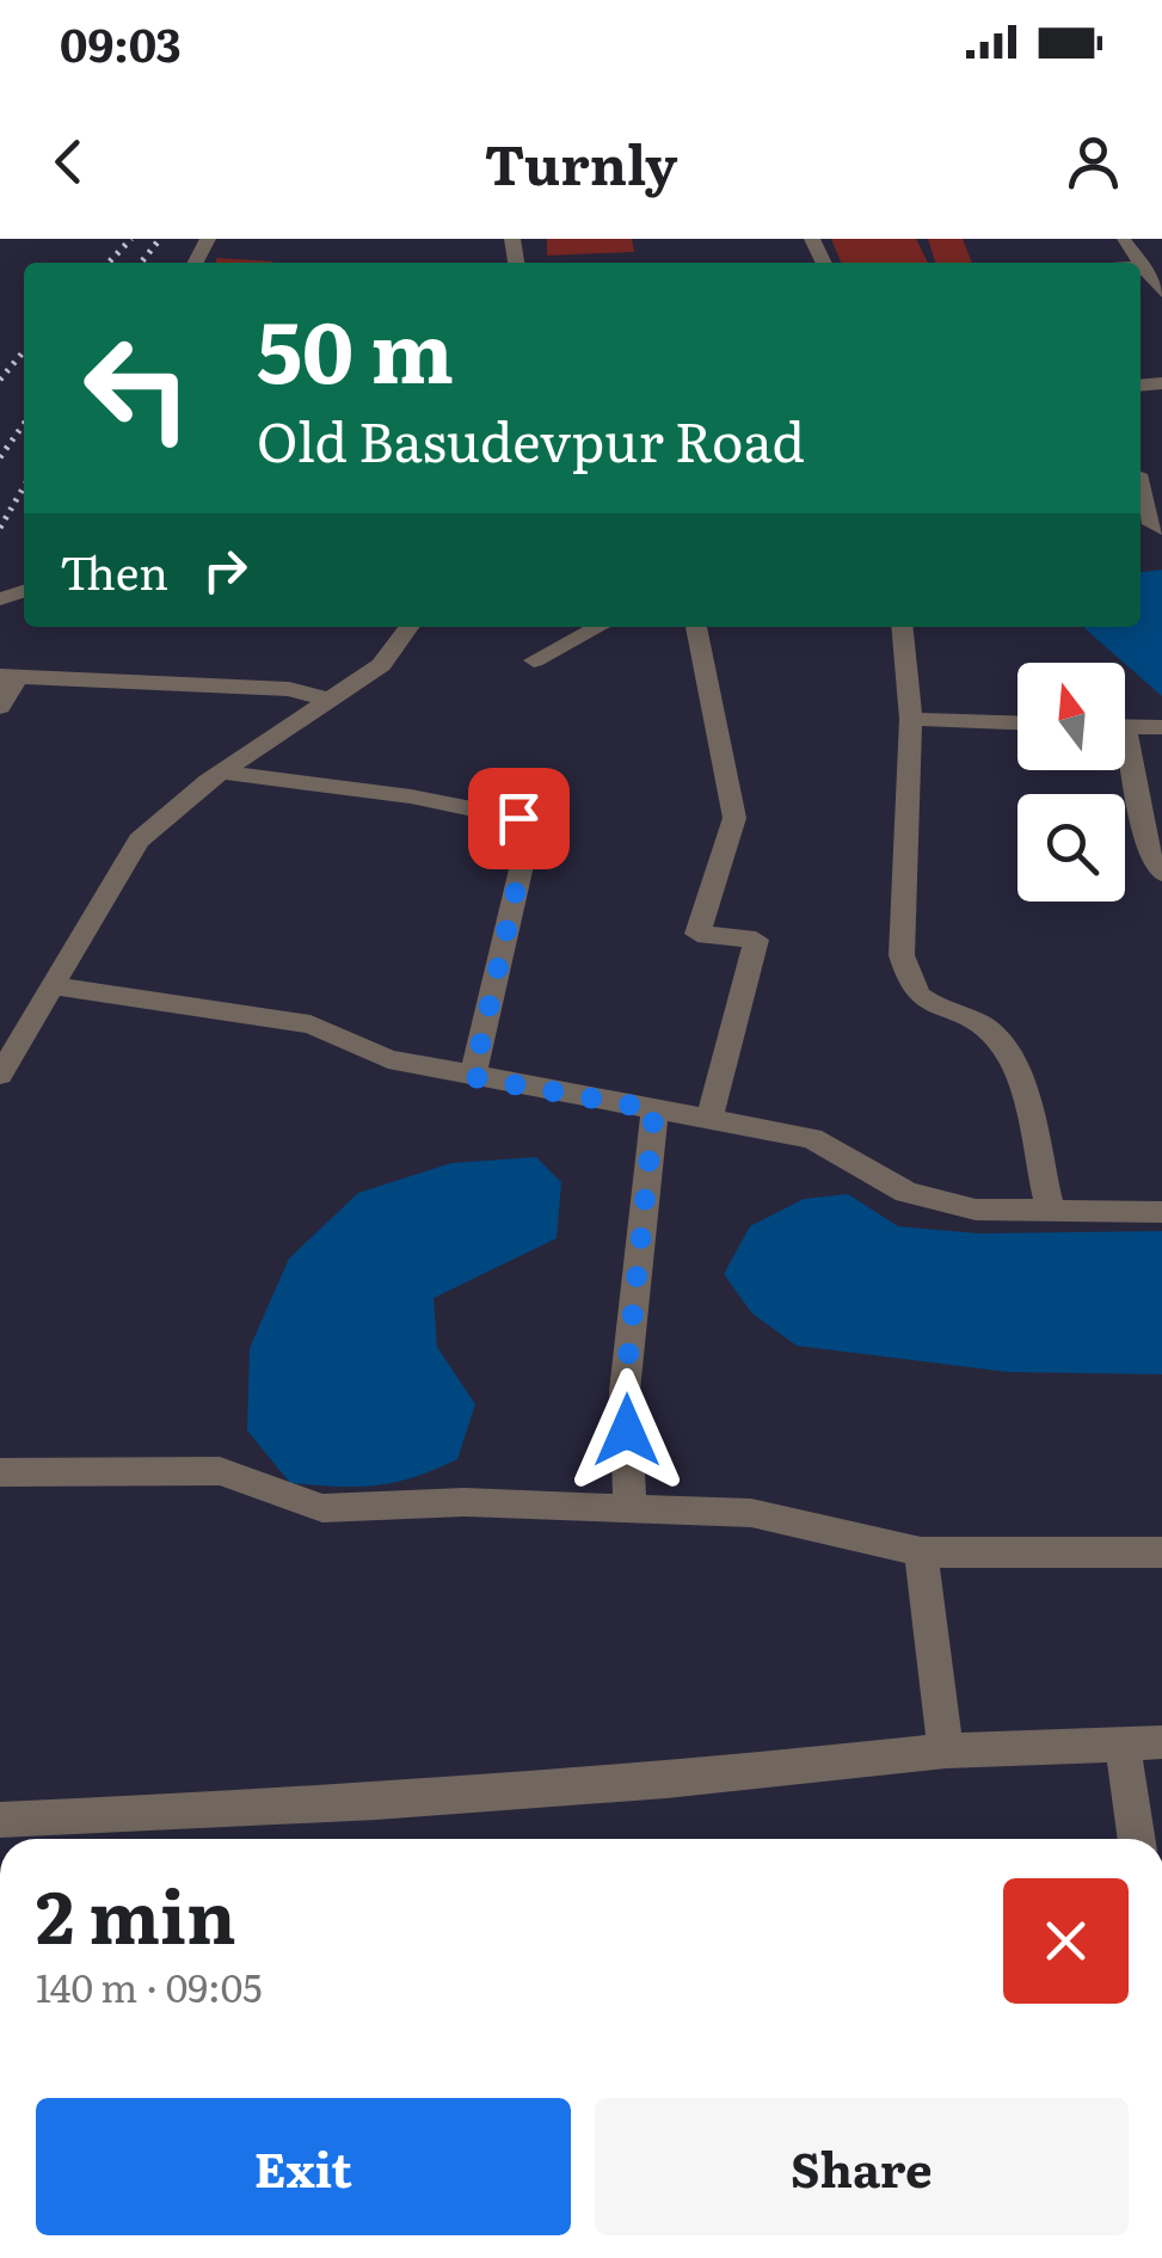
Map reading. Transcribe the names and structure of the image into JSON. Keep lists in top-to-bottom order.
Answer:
{
  "north": "top",
  "page": {
    "status": "09:03",
    "header": "Turnly",
    "turn": ["50 m", "Old Basudevpur Road"],
    "then": "Then",
    "heading": ["2 min", "140 m · 09:05"],
    "buttons": ["Exit", "Share"]
  }
}
